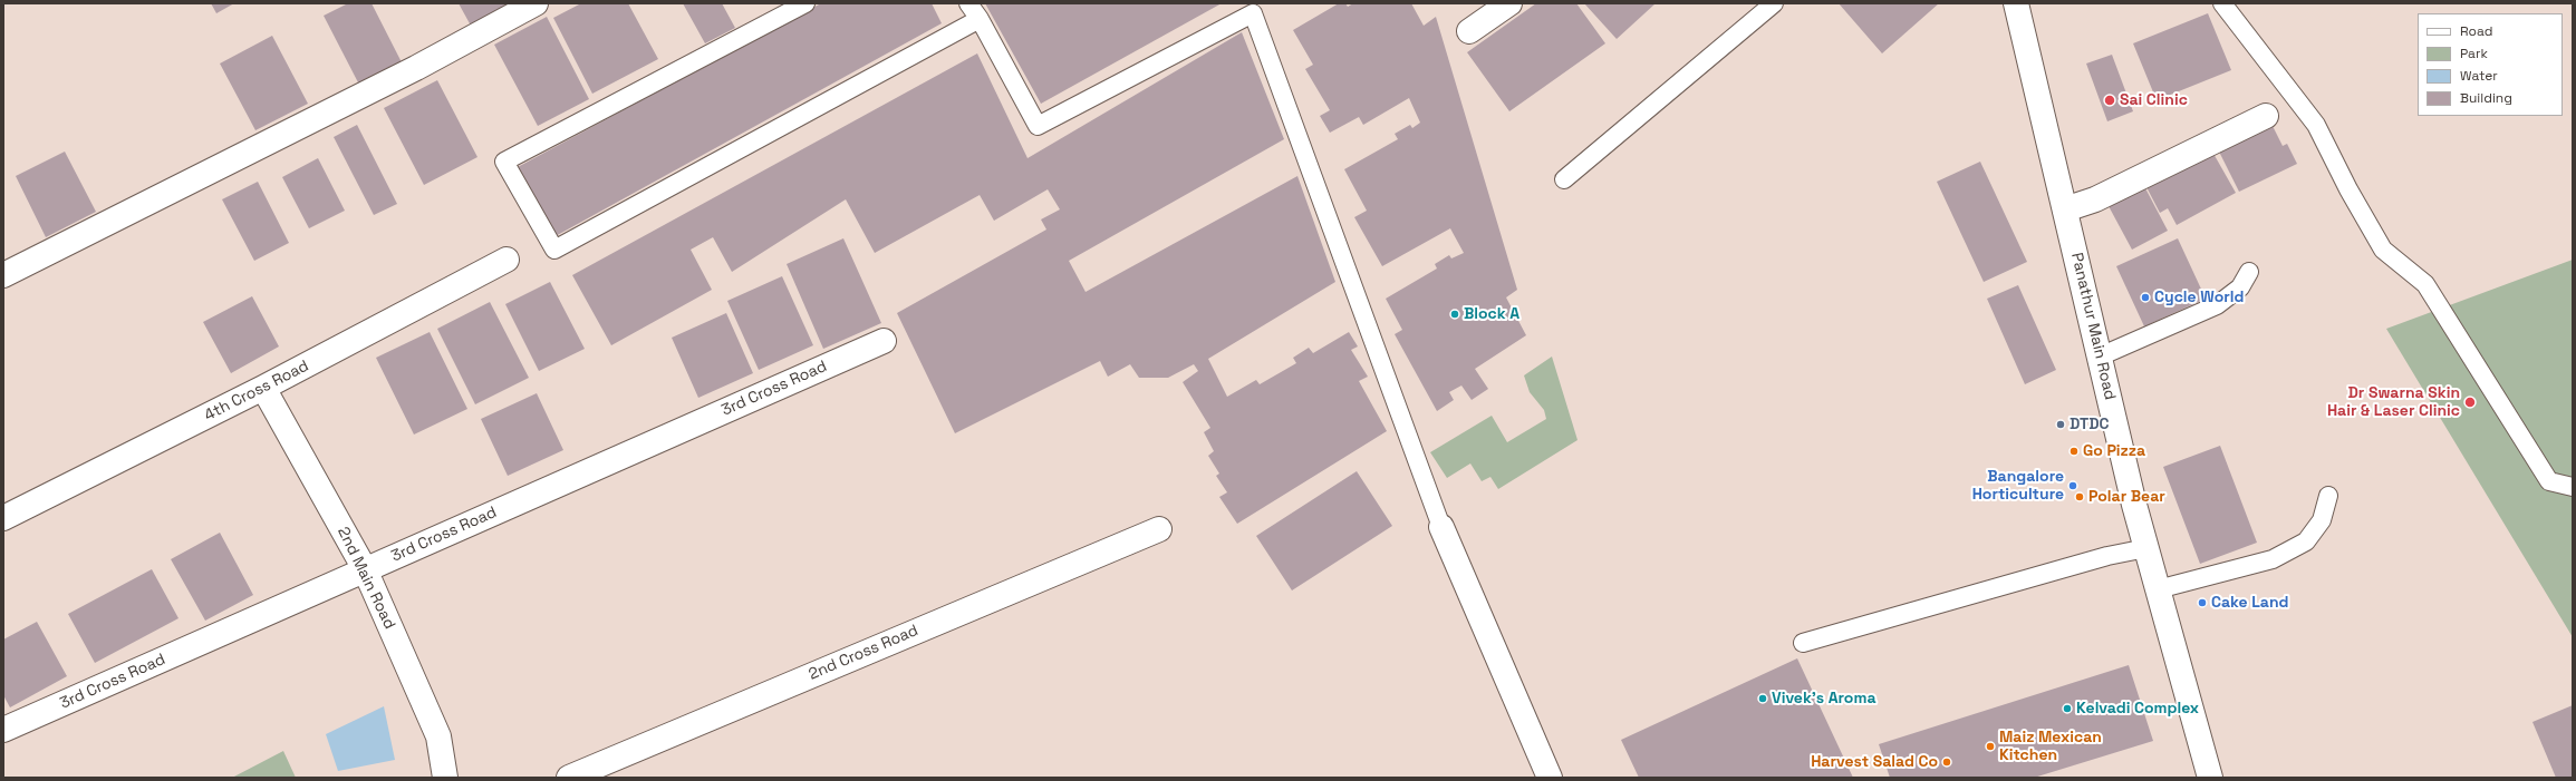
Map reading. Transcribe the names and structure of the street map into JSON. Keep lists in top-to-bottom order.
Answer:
{
  "streets": {
    "street": [
      "Panathur Main Road",
      "3rd Cross Road",
      "4th Cross Road",
      "2nd Main Road",
      "2nd Cross Road"
    ]
  },
  "crossings": [
    ["3rd Cross Road", "2nd Main Road"],
    ["4th Cross Road", "2nd Main Road"]
  ],
  "places": [
    "Sai Clinic",
    "Cycle World",
    "Block A",
    "Dr Swarna Skin Hair & Laser Clinic",
    "DTDC",
    "Go Pizza",
    "Bangalore Horticulture",
    "Polar Bear",
    "Cake Land",
    "Vivek's Aroma",
    "Kelvadi Complex",
    "Maiz Mexican Kitchen",
    "Harvest Salad Co"
  ],
  "legend": [
    "Road",
    "Park",
    "Water",
    "Building"
  ]
}
